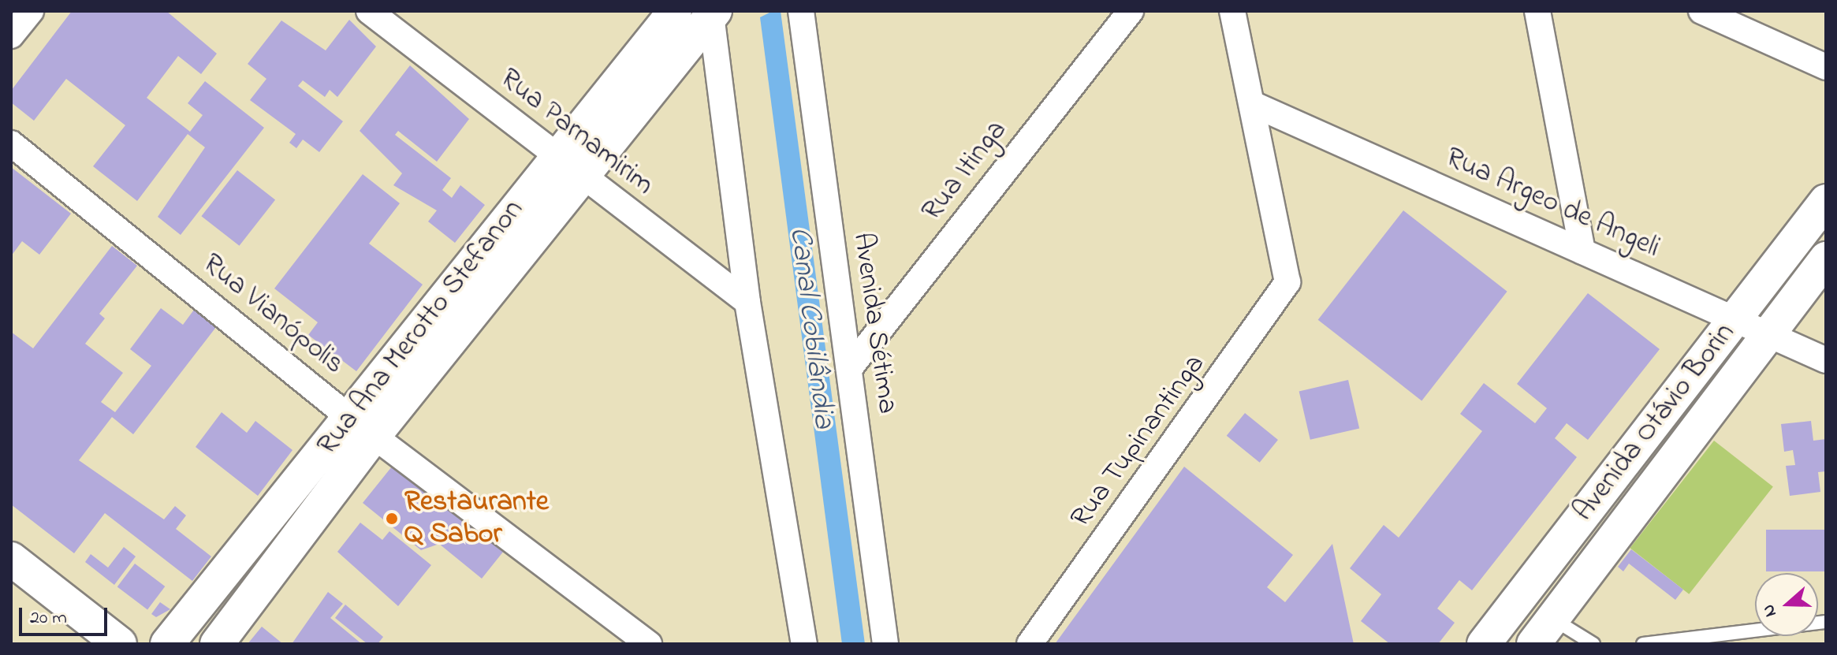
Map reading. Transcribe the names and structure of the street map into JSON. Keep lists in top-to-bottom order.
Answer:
{
  "streets": {
    "street": [
      "Rua Parnamirim",
      "Rua Itinga",
      "Rua Argeo de Angeli",
      "Rua Vianópolis",
      "Avenida Sétima",
      "Rua Ana Merotto Stefanon",
      "Avenida Otávio Borin",
      "Rua Tupinantinga"
    ]
  },
  "crossings": [
    ["Rua Parnamirim", "Rua Ana Merotto Stefanon"],
    ["Rua Itinga", "Avenida Sétima"],
    ["Rua Argeo de Angeli", "Avenida Otávio Borin"],
    ["Rua Argeo de Angeli", "Rua Tupinantinga"],
    ["Rua Vianópolis", "Rua Ana Merotto Stefanon"]
  ],
  "water": ["Canal Cobilândia"],
  "places": ["Restaurante Q Sabor"],
  "scale_bar": "20 m",
  "north": "left"
}
